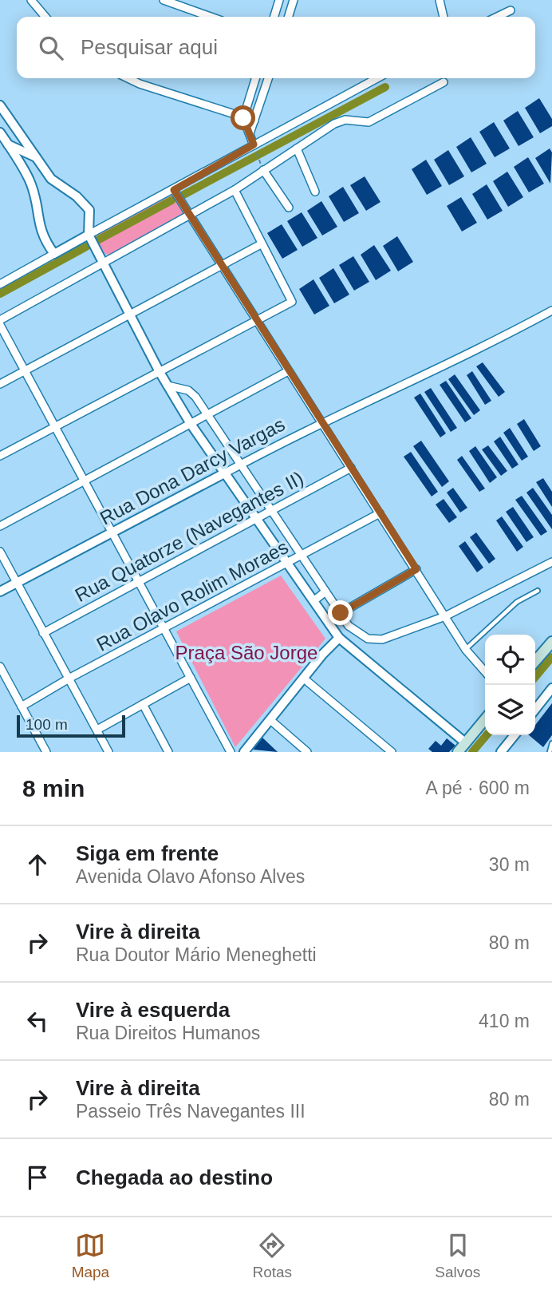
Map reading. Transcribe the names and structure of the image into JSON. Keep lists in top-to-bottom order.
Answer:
{
  "streets": {
    "street": ["Rua Dona Darcy Vargas", "Rua Quatorze (Navegantes II)", "Rua Olavo Rolim Moraes"]
  },
  "parks": ["Praça São Jorge"],
  "scale_bar": "100 m",
  "page": {
    "search": "Pesquisar aqui",
    "scale": "100 m",
    "heading": ["8 min", "A pé · 600 m"],
    "list": [
      ["Siga em frente", "Avenida Olavo Afonso Alves", "30 m"],
      ["Vire à direita", "Rua Doutor Mário Meneghetti", "80 m"],
      ["Vire à esquerda", "Rua Direitos Humanos", "410 m"],
      ["Vire à direita", "Passeio Três Navegantes III", "80 m"],
      "Chegada ao destino"
    ],
    "nav": ["Mapa", "Rotas", "Salvos"]
  }
}
